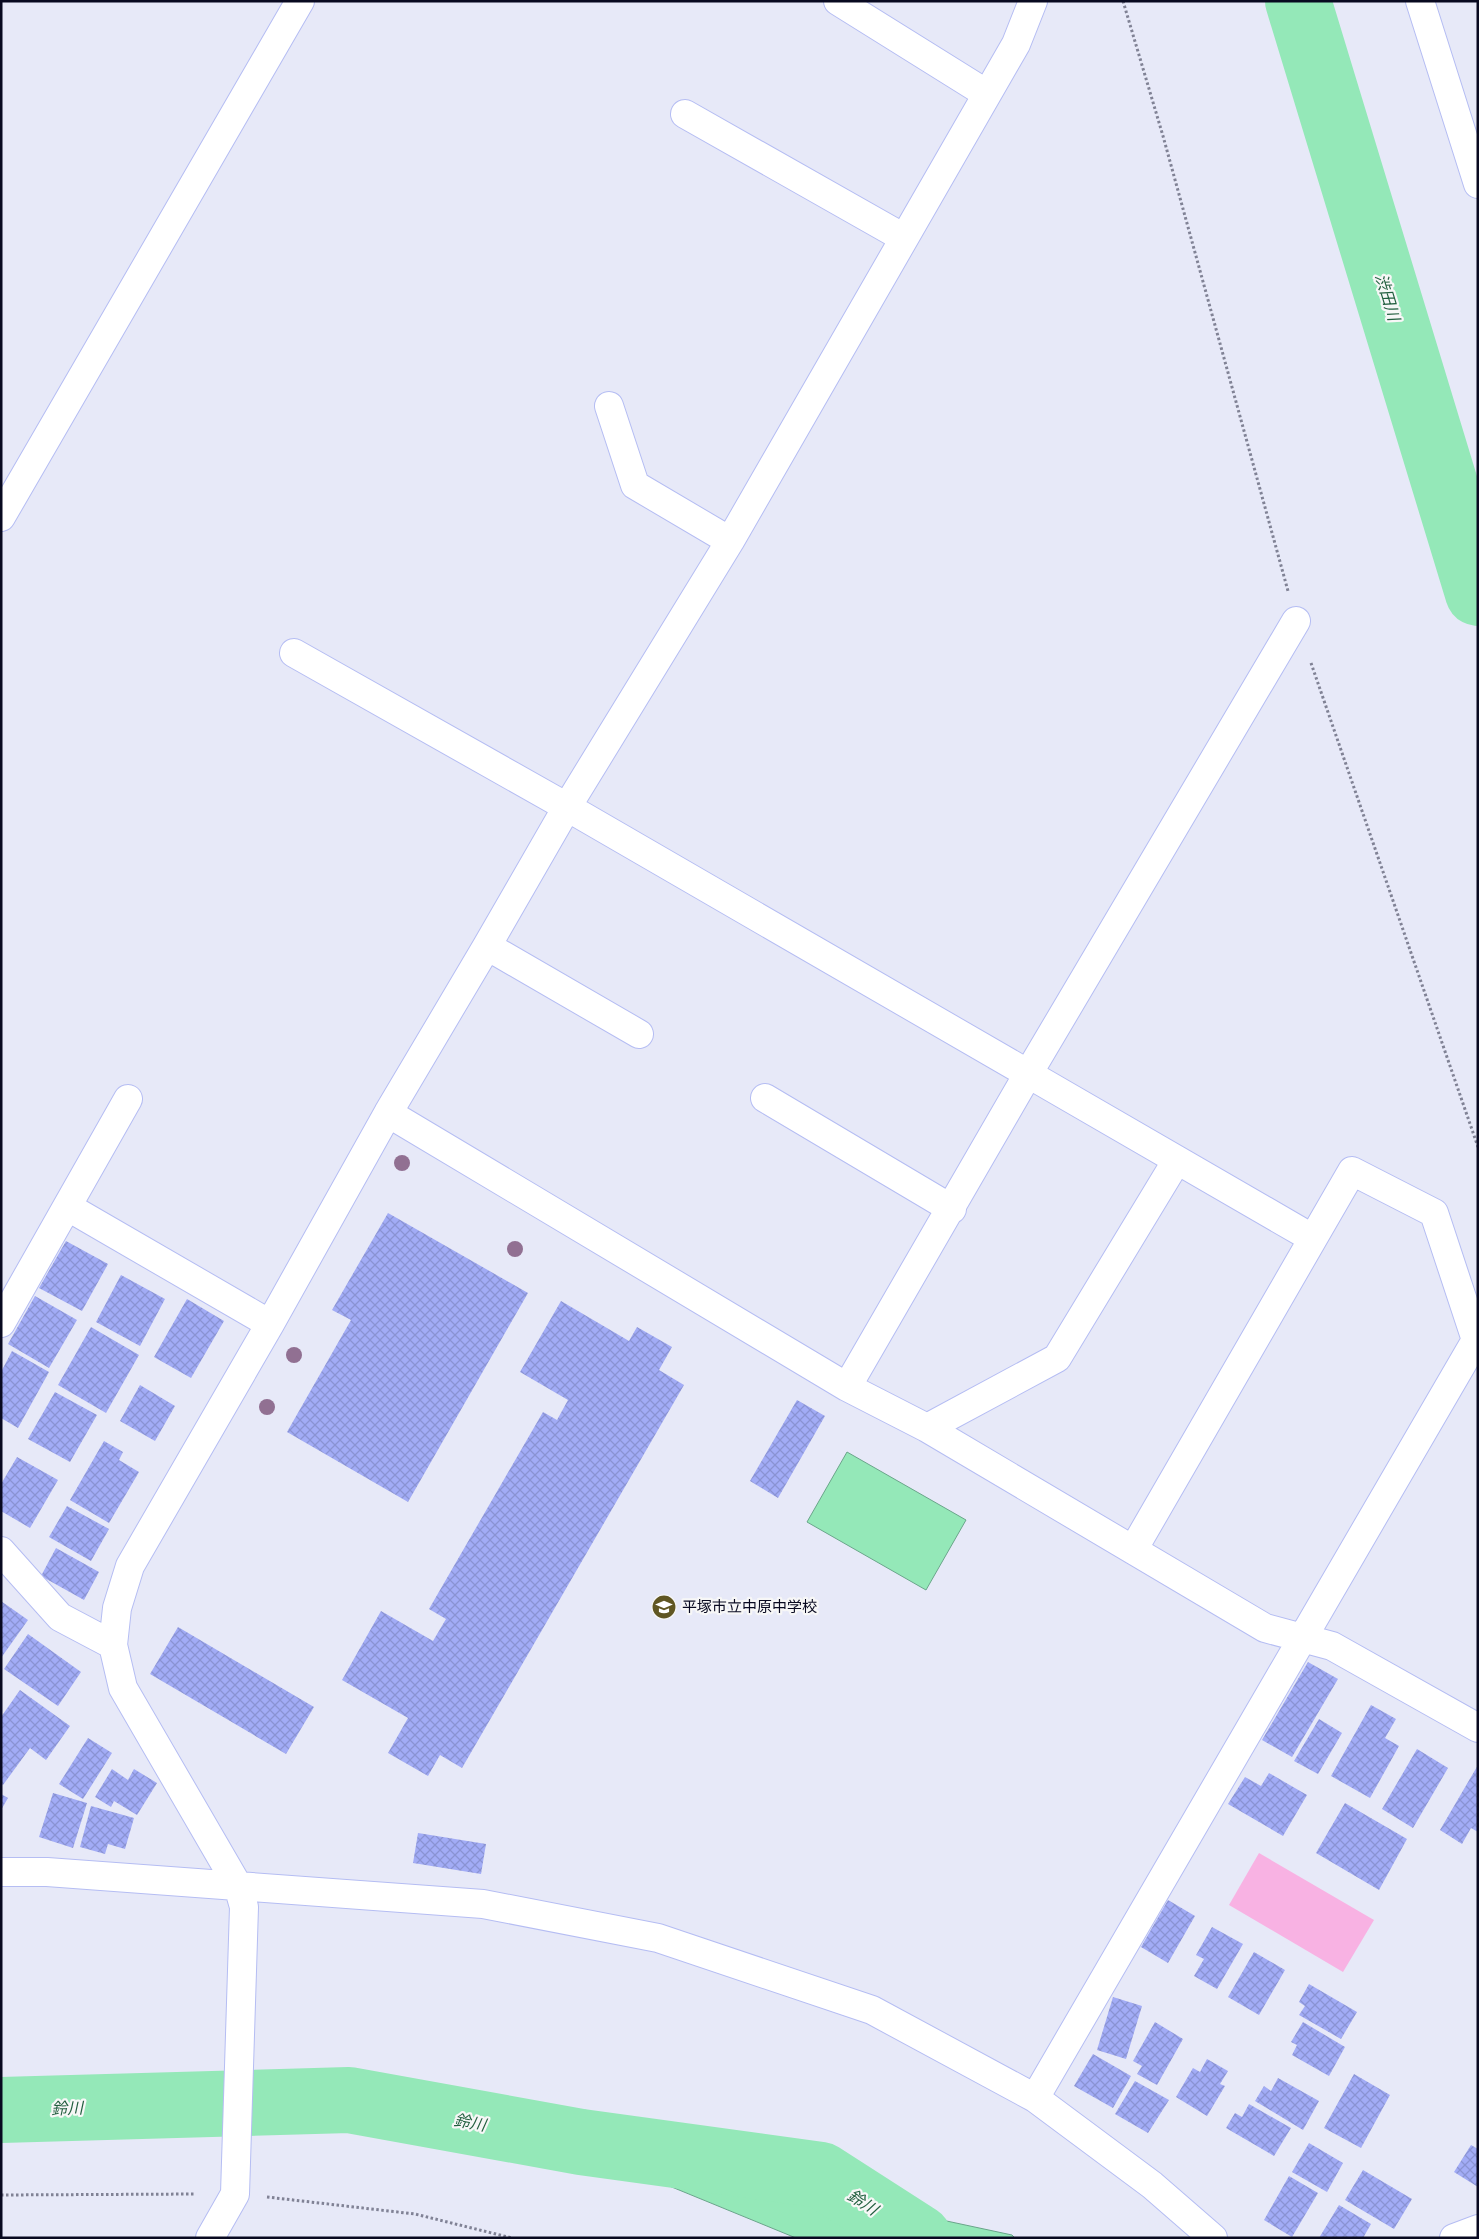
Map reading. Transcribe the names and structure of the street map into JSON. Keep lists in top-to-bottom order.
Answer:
{
  "water": ["渋田川", "鈴川"],
  "places": {
    "school or university": ["平塚市立中原中学校"]
  }
}
